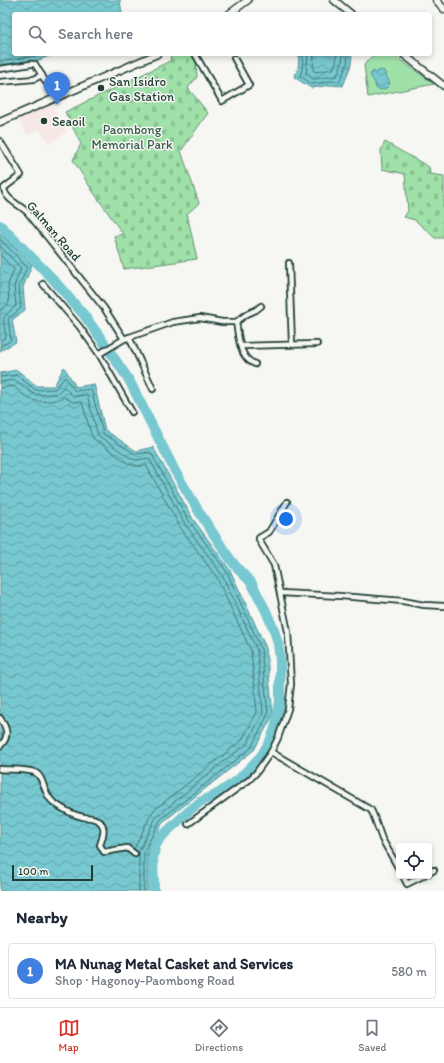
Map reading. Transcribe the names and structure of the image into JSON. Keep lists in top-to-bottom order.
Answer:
{
  "streets": {
    "street": ["Galman Road"]
  },
  "parks": ["Paombong Memorial Park"],
  "places": ["San Isidro Gas Station", "Seaoil"],
  "scale_bar": "100 m",
  "page": {
    "search": "Search here",
    "pins": "1",
    "scale": "100 m",
    "heading": "Nearby",
    "list": [
      {
        "mark": "1",
        "name": "MA Nunag Metal Casket and Services",
        "note": "Shop · Hagonoy-Paombong Road",
        "value": "580 m"
      }
    ],
    "nav": ["Map", "Directions", "Saved"]
  }
}
